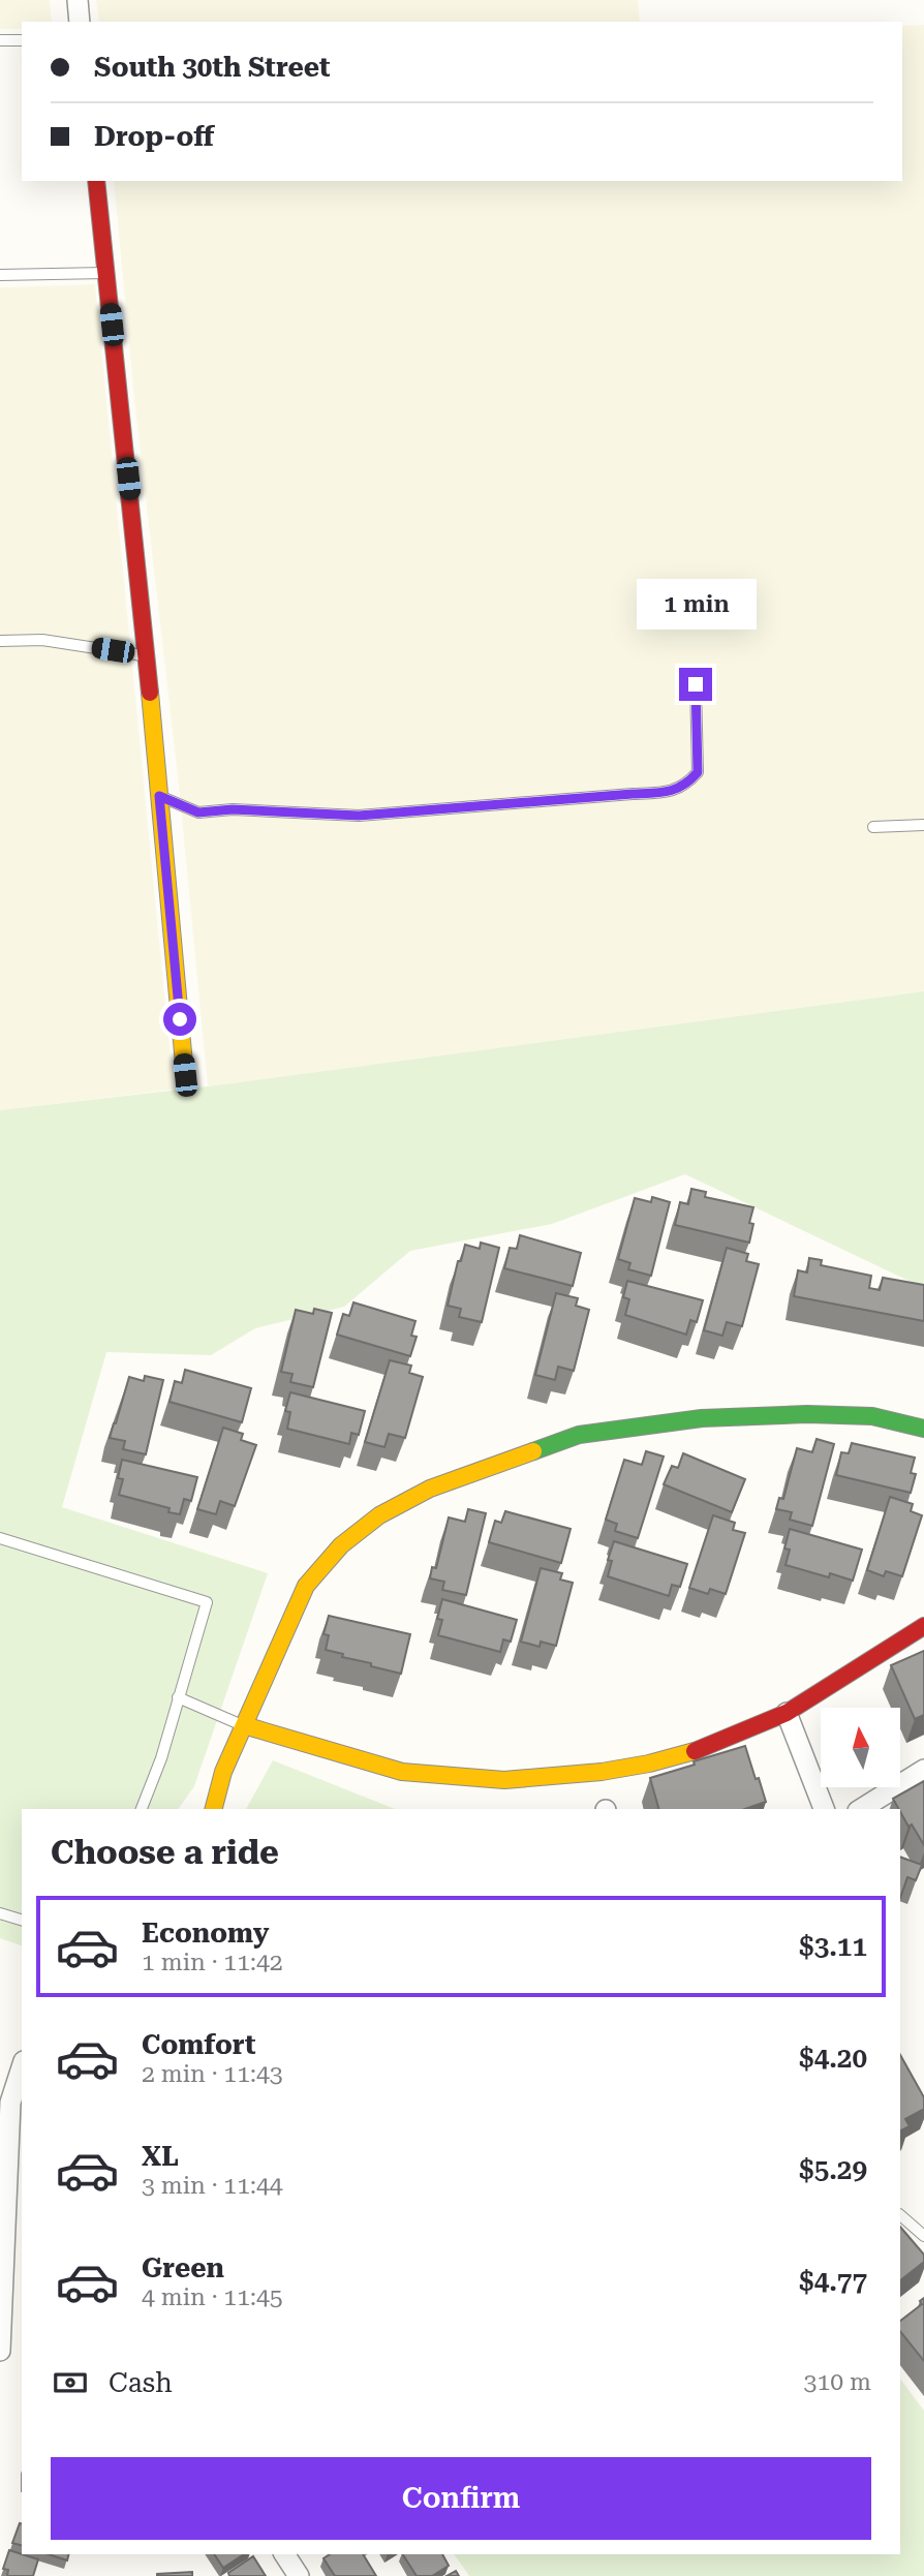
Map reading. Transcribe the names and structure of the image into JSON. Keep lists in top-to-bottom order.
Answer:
{
  "north": "top",
  "page": {
    "banner": ["South 30th Street", "Drop-off"],
    "bubble": "1 min",
    "heading": "Choose a ride",
    "list": [
      {
        "name": "Economy",
        "note": "1 min · 11:42",
        "value": "$3.11"
      },
      {
        "name": "Comfort",
        "note": "2 min · 11:43",
        "value": "$4.20"
      },
      {
        "name": "XL",
        "note": "3 min · 11:44",
        "value": "$5.29"
      },
      {
        "name": "Green",
        "note": "4 min · 11:45",
        "value": "$4.77"
      }
    ],
    "pay": ["Cash", "310 m"],
    "buttons": "Confirm"
  }
}
